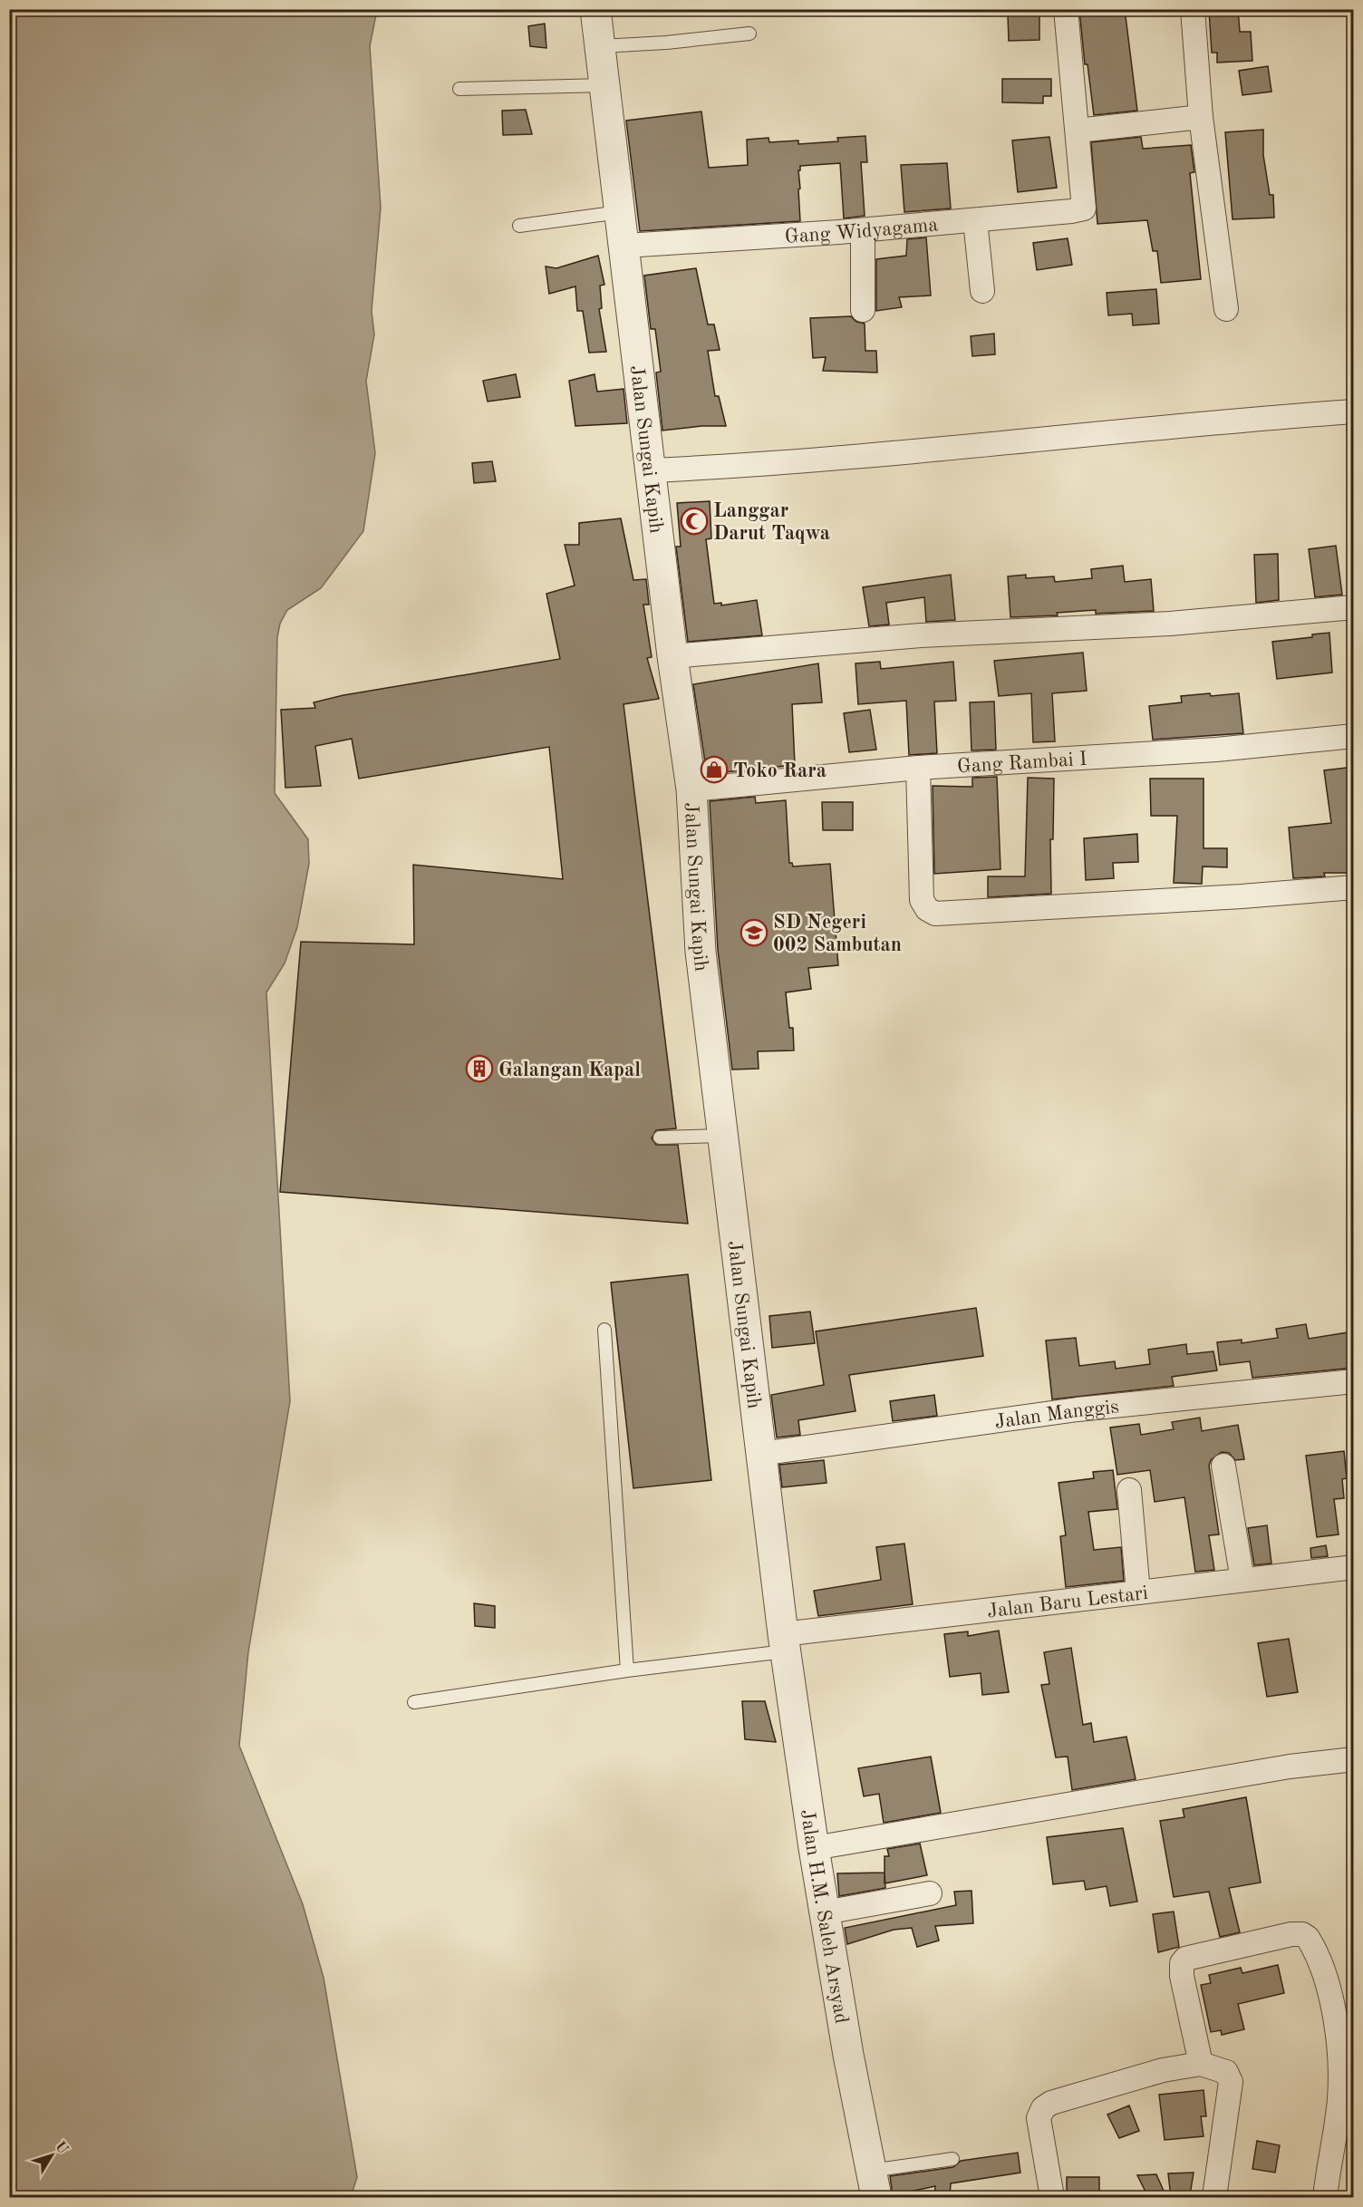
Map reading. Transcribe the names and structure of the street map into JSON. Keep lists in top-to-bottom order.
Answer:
{
  "streets": {
    "street": [
      "Gang Widyagama",
      "Jalan Sungai Kapih",
      "Gang Rambai I",
      "Jalan Manggis",
      "Jalan Baru Lestari",
      "Jalan H.M. Saleh Arsyad"
    ]
  },
  "crossings": [
    ["Gang Widyagama", "Jalan Sungai Kapih"],
    ["Jalan Sungai Kapih", "Gang Rambai I"],
    ["Jalan Sungai Kapih", "Jalan Manggis"],
    ["Jalan Sungai Kapih", "Jalan Baru Lestari"],
    ["Jalan Sungai Kapih", "Jalan H.M. Saleh Arsyad"],
    ["Jalan Baru Lestari", "Jalan H.M. Saleh Arsyad"]
  ],
  "places": {
    "mosque": ["Langgar Darut Taqwa"],
    "shop": ["Toko Rara"],
    "school or university": ["SD Negeri 002 Sambutan"],
    "building": ["Galangan Kapal"]
  },
  "north": "top right"
}
